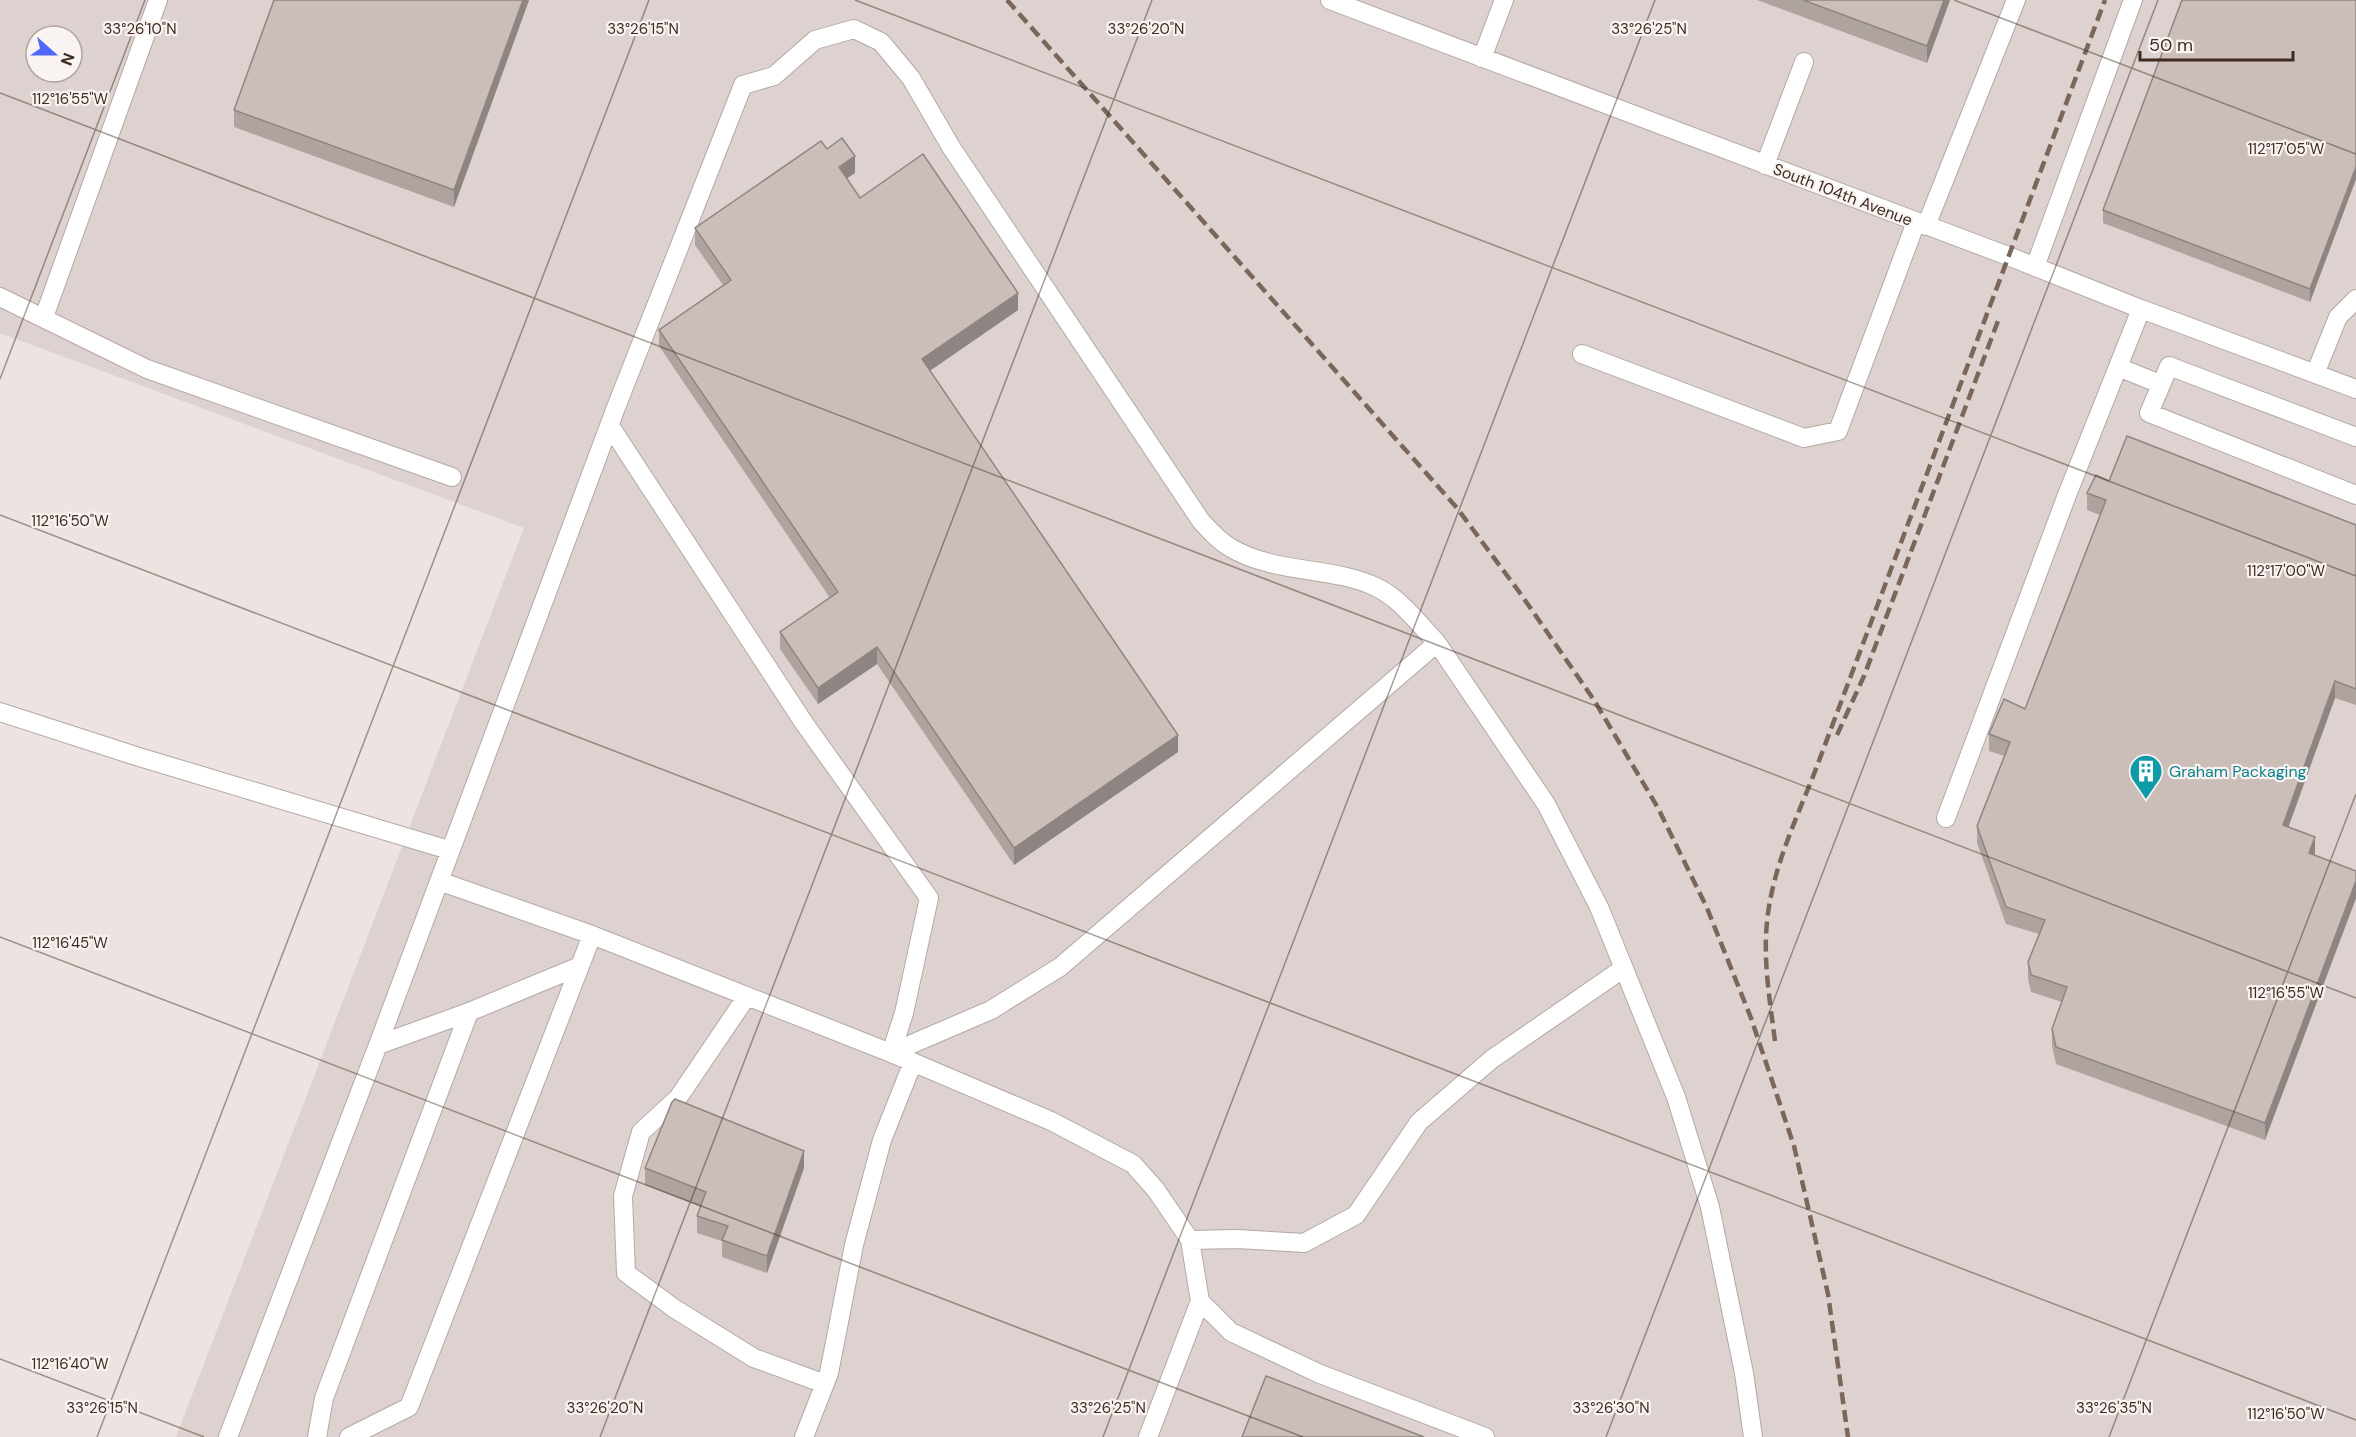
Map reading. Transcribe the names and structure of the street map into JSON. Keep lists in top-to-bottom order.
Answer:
{
  "streets": {
    "street": ["South 104th Avenue"]
  },
  "places": {
    "building": ["Graham Packaging"]
  },
  "scale_bar": "50 m",
  "north": "right",
  "coordinates": [
    "33°26'10\"N",
    "33°26'15\"N",
    "33°26'20\"N",
    "33°26'25\"N",
    "112°16'55\"W",
    "112°17'05\"W",
    "112°16'50\"W",
    "112°17'00\"W",
    "112°16'45\"W",
    "112°16'40\"W",
    "33°26'30\"N",
    "33°26'35\"N"
  ]
}
